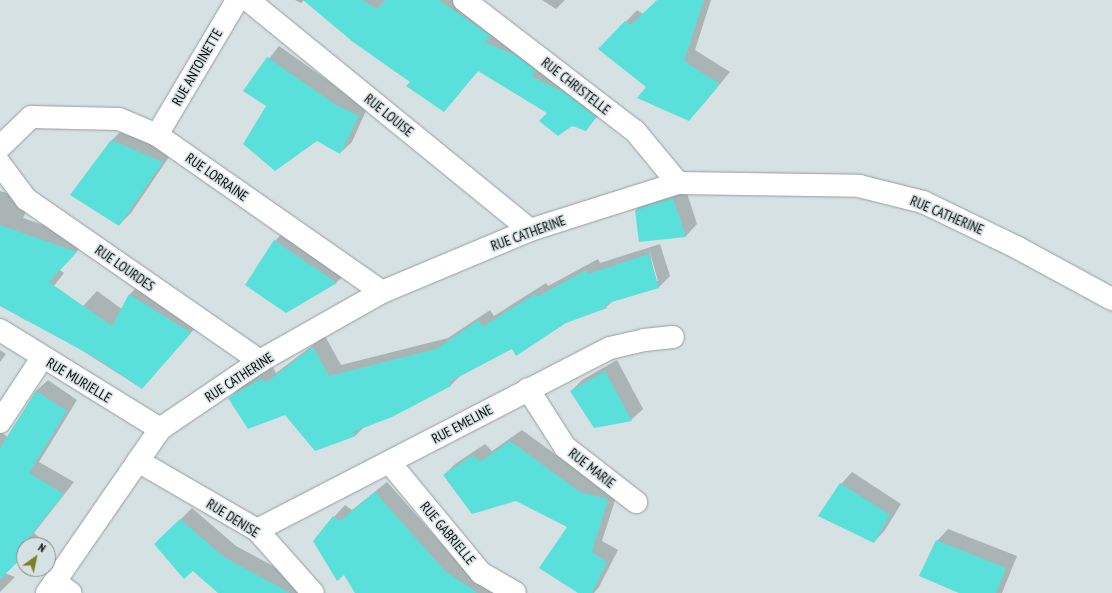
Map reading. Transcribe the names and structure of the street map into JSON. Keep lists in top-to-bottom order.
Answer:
{
  "streets": {
    "street": [
      "RUE ANTOINETTE",
      "RUE CHRISTELLE",
      "RUE LOUISE",
      "RUE LORRAINE",
      "RUE CATHERINE",
      "RUE LOURDES",
      "RUE MURIELLE",
      "RUE EMELINE",
      "RUE MARIE",
      "RUE DENISE",
      "RUE GABRIELLE"
    ]
  },
  "crossings": [
    ["RUE ANTOINETTE", "RUE LORRAINE"],
    ["RUE CHRISTELLE", "RUE CATHERINE"],
    ["RUE LOUISE", "RUE CATHERINE"],
    ["RUE LORRAINE", "RUE CATHERINE"],
    ["RUE CATHERINE", "RUE LOURDES"],
    ["RUE CATHERINE", "RUE MURIELLE"],
    ["RUE CATHERINE", "RUE DENISE"],
    ["RUE EMELINE", "RUE MARIE"],
    ["RUE EMELINE", "RUE DENISE"],
    ["RUE EMELINE", "RUE GABRIELLE"]
  ],
  "north": "top right"
}
